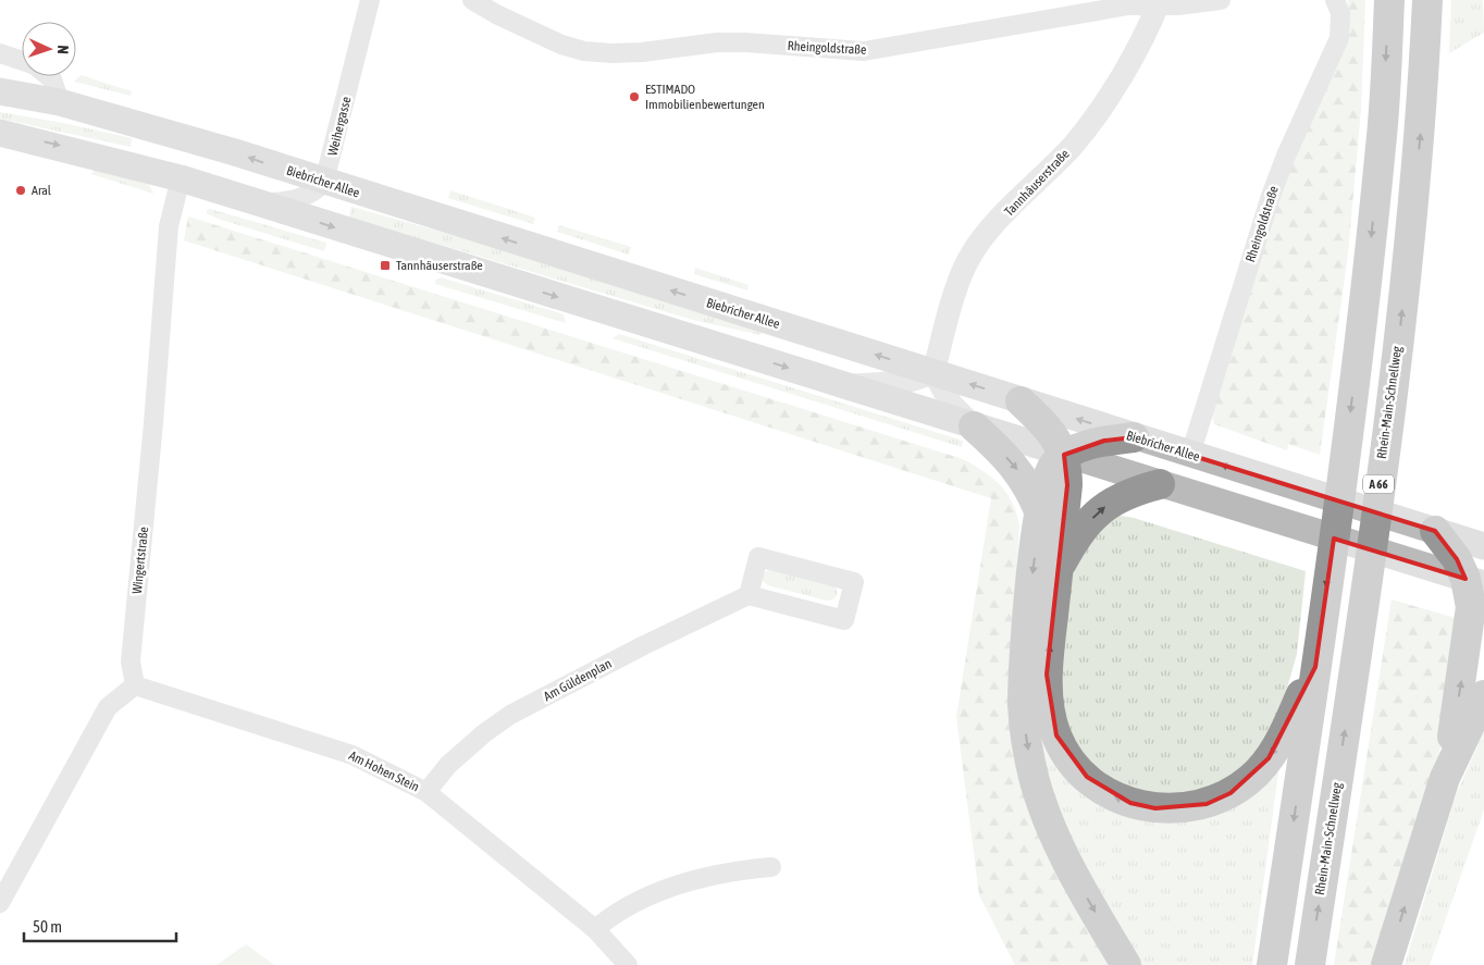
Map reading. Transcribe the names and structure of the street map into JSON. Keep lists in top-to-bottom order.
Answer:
{
  "streets": {
    "highway": ["Rhein-Main-Schnellweg", "A 66"],
    "main road": ["Biebricher Allee"],
    "street": [
      "Rheingoldstraße",
      "Weihergasse",
      "Tannhäuserstraße",
      "Wingertstraße",
      "Am Güldenplan",
      "Am Hohen Stein"
    ]
  },
  "crossings": [
    ["Rheingoldstraße", "Biebricher Allee"],
    ["Rheingoldstraße", "Tannhäuserstraße"],
    ["Weihergasse", "Biebricher Allee"],
    ["Biebricher Allee", "Tannhäuserstraße"],
    ["Wingertstraße", "Am Hohen Stein"],
    ["Am Güldenplan", "Am Hohen Stein"]
  ],
  "places": {
    "other": ["ESTIMADO Immobilienbewertungen", "Aral"],
    "transit": ["Tannhäuserstraße"]
  },
  "scale_bar": "50 m",
  "north": "right"
}
